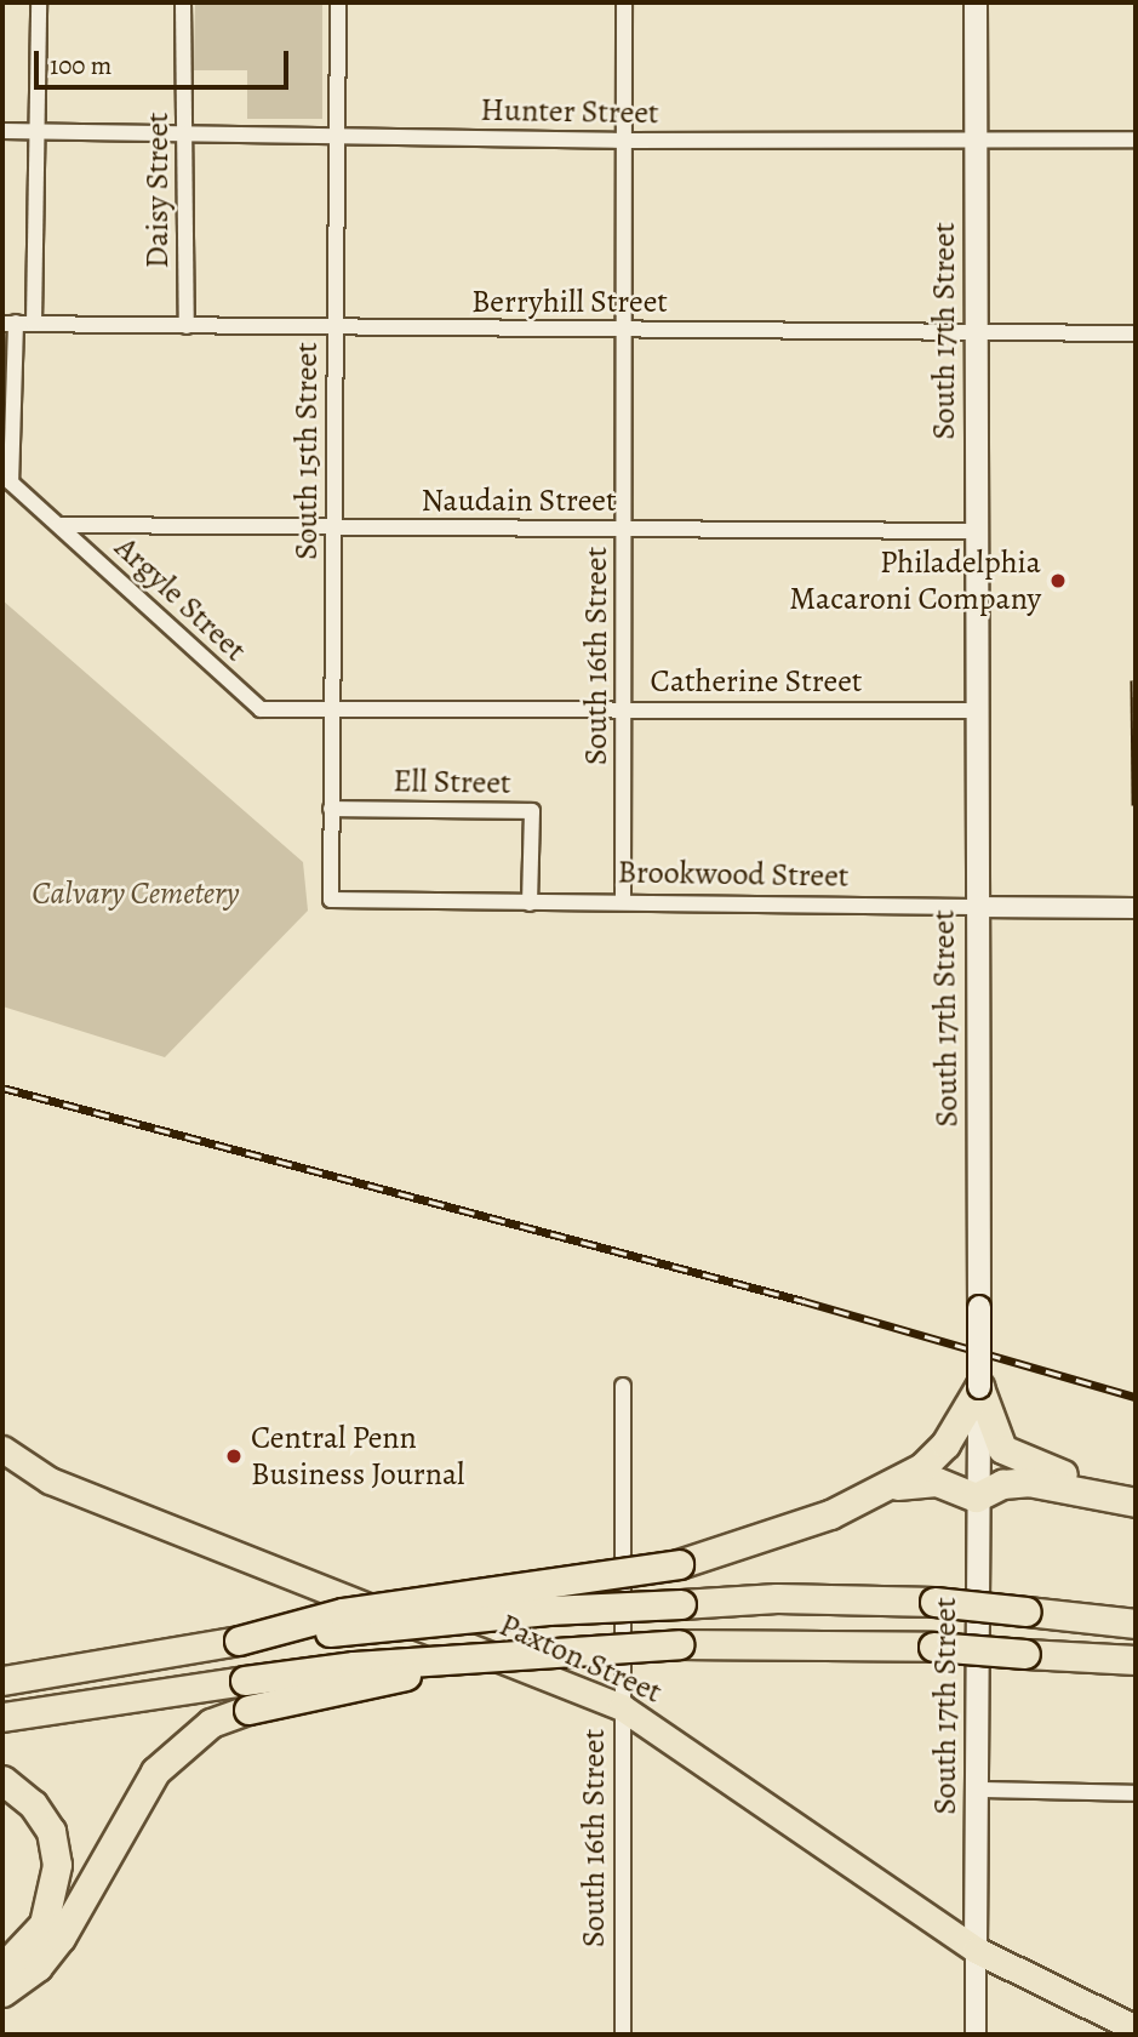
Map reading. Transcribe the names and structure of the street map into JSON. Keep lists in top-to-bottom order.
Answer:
{
  "streets": {
    "main road": ["South 17th Street", "Paxton Street"],
    "street": [
      "Hunter Street",
      "Daisy Street",
      "Berryhill Street",
      "South 15th Street",
      "Naudain Street",
      "Argyle Street",
      "South 16th Street",
      "Catherine Street",
      "Ell Street",
      "Brookwood Street"
    ]
  },
  "crossings": [
    ["Hunter Street", "Daisy Street"],
    ["Hunter Street", "South 17th Street"],
    ["Hunter Street", "South 15th Street"],
    ["Hunter Street", "South 16th Street"],
    ["Daisy Street", "Berryhill Street"],
    ["Berryhill Street", "South 17th Street"],
    ["Berryhill Street", "South 15th Street"],
    ["Berryhill Street", "South 16th Street"],
    ["South 17th Street", "Naudain Street"],
    ["South 17th Street", "Catherine Street"],
    ["South 17th Street", "Brookwood Street"],
    ["South 17th Street", "Paxton Street"],
    ["South 15th Street", "Naudain Street"],
    ["South 15th Street", "Argyle Street"],
    ["South 15th Street", "Catherine Street"],
    ["South 15th Street", "Ell Street"],
    ["South 15th Street", "Brookwood Street"],
    ["Naudain Street", "Argyle Street"],
    ["Naudain Street", "South 16th Street"],
    ["Argyle Street", "Catherine Street"],
    ["South 16th Street", "Catherine Street"],
    ["South 16th Street", "Brookwood Street"],
    ["South 16th Street", "Paxton Street"],
    ["Ell Street", "Brookwood Street"]
  ],
  "parks": ["Calvary Cemetery"],
  "places": ["Philadelphia Macaroni Company", "Central Penn Business Journal"],
  "scale_bar": "100 m"
}
